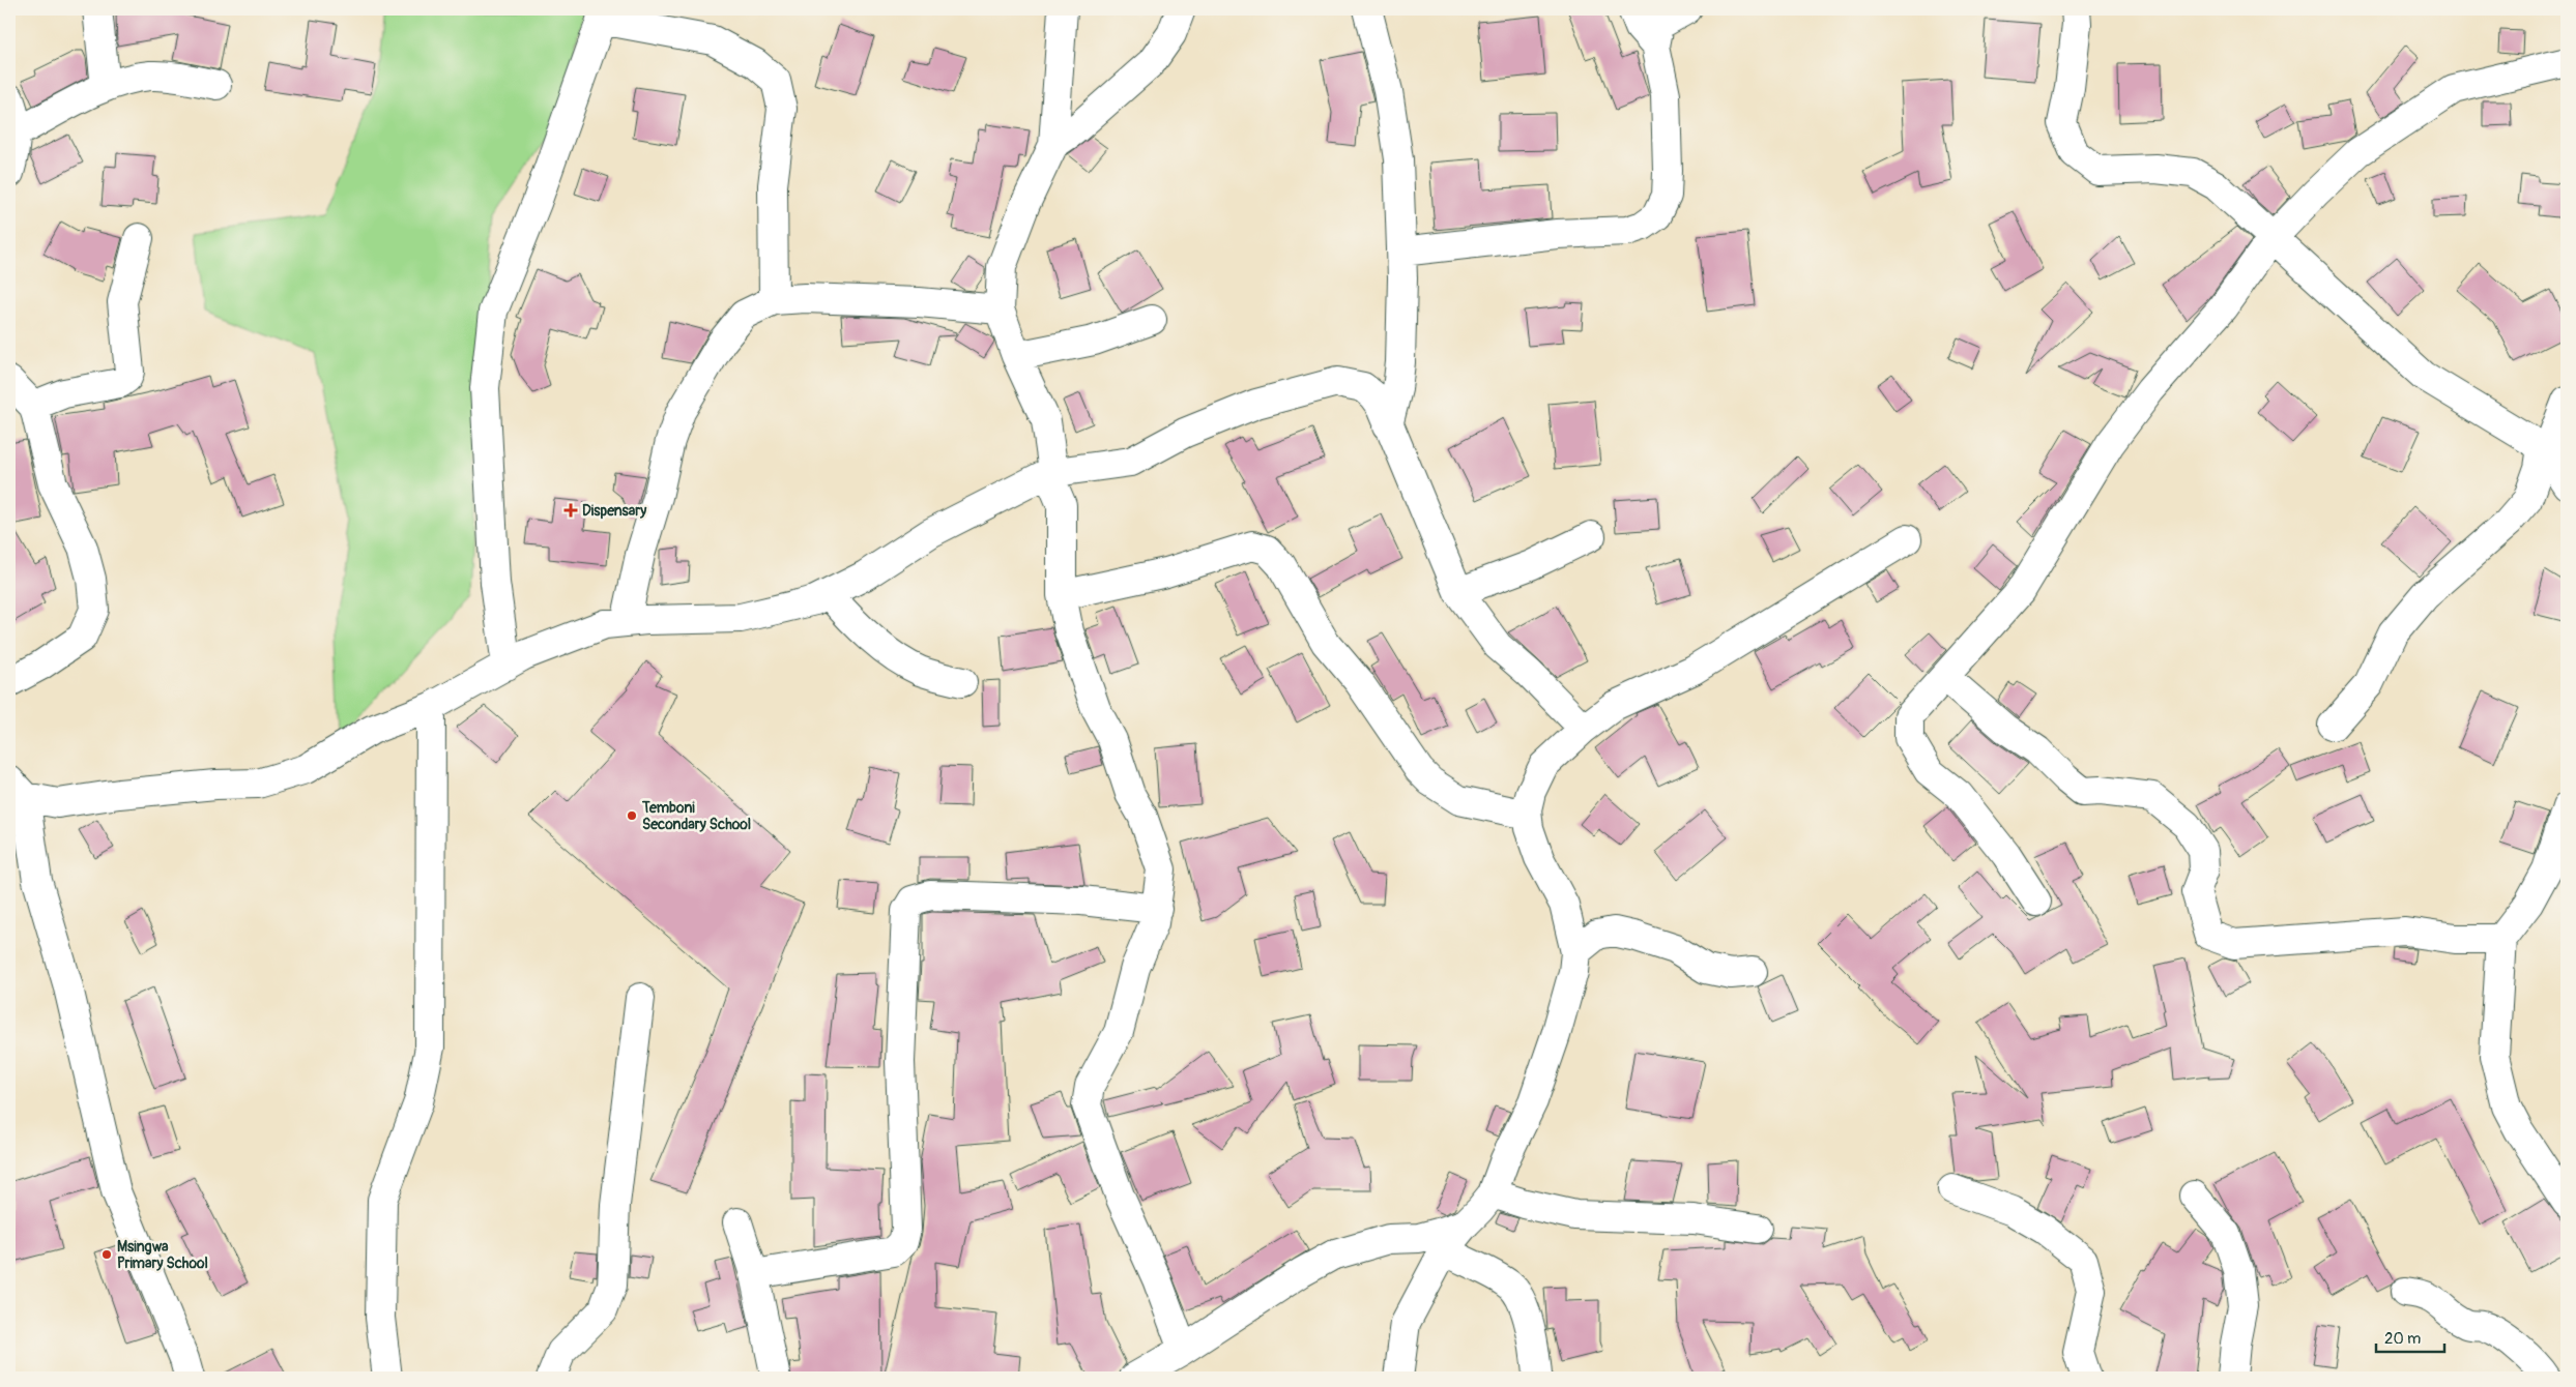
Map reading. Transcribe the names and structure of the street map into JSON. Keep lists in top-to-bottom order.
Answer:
{
  "places": {
    "health": ["Dispensary"],
    "other": ["Temboni Secondary School", "Msingwa Primary School"]
  },
  "scale_bar": "20 m"
}
